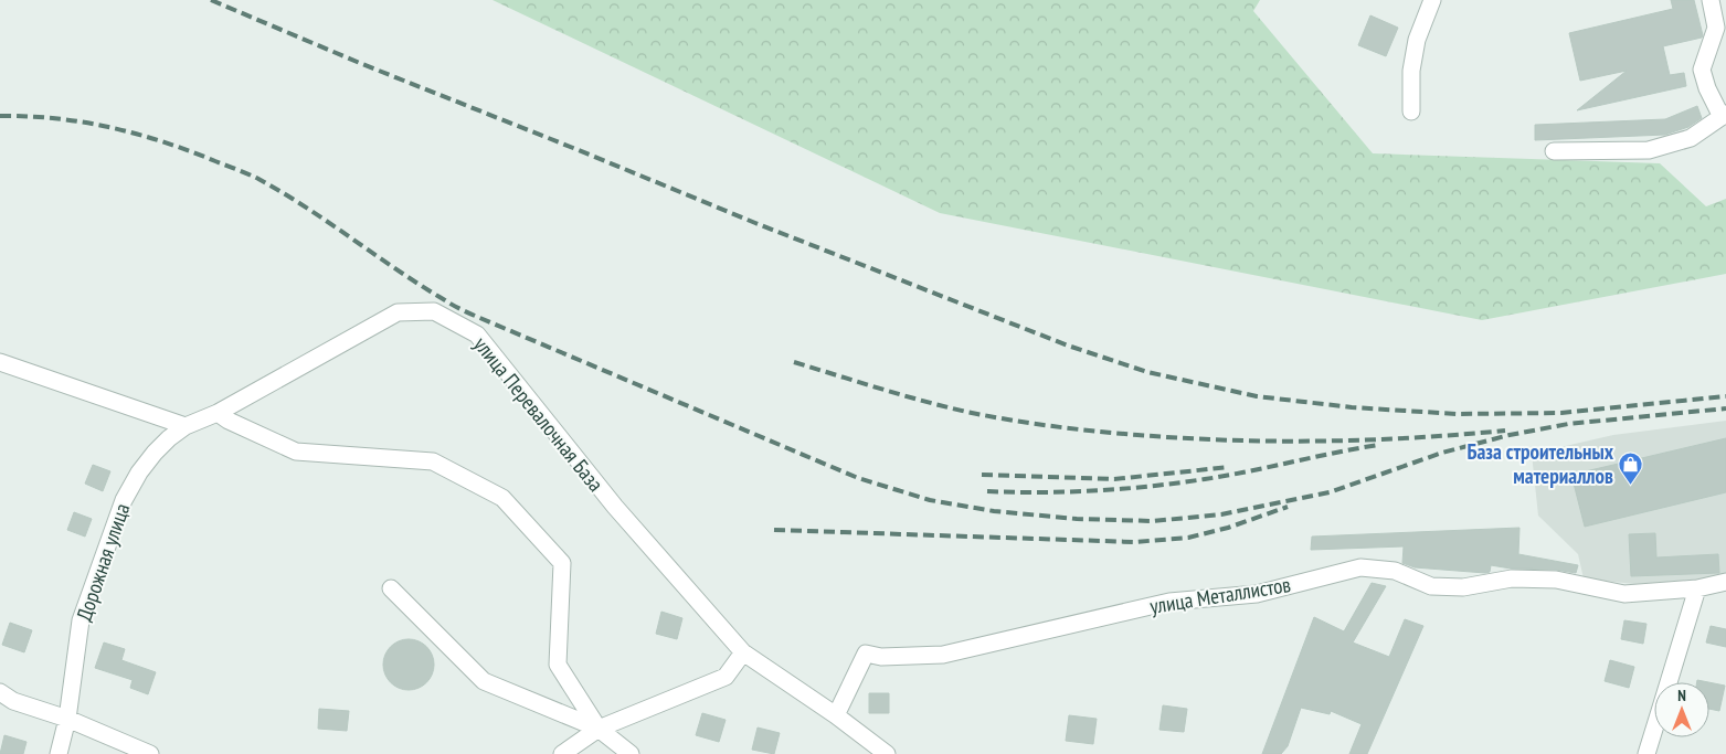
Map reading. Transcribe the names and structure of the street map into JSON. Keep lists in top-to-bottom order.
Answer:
{
  "streets": {
    "street": ["улица Перевалочная База", "Дорожная улица", "улица Металлистов"]
  },
  "crossings": [
    ["улица Перевалочная База", "Дорожная улица"],
    ["улица Перевалочная База", "улица Металлистов"]
  ],
  "places": {
    "shop": ["База cтроительных материаллов"]
  },
  "north": "top"
}
